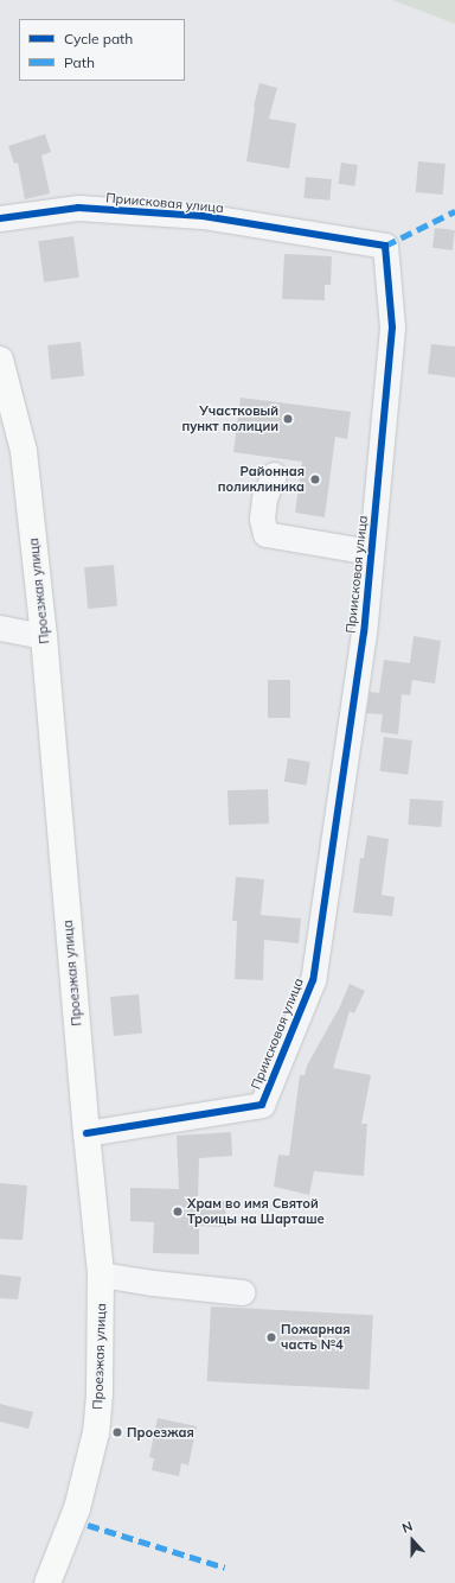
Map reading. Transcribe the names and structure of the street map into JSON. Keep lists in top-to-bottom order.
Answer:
{
  "streets": {
    "main road": ["Проезжая улица"],
    "street": ["Приисковая улица"]
  },
  "crossings": [
    ["Приисковая улица", "Проезжая улица"]
  ],
  "places": [
    "Участковый пункт полиции",
    "Районная поликлиника",
    "Храм во имя Святой Троицы на Шарташе",
    "Пожарная часть №4",
    "Проезжая"
  ],
  "legend": ["Cycle path", "Path"],
  "north": "top"
}
